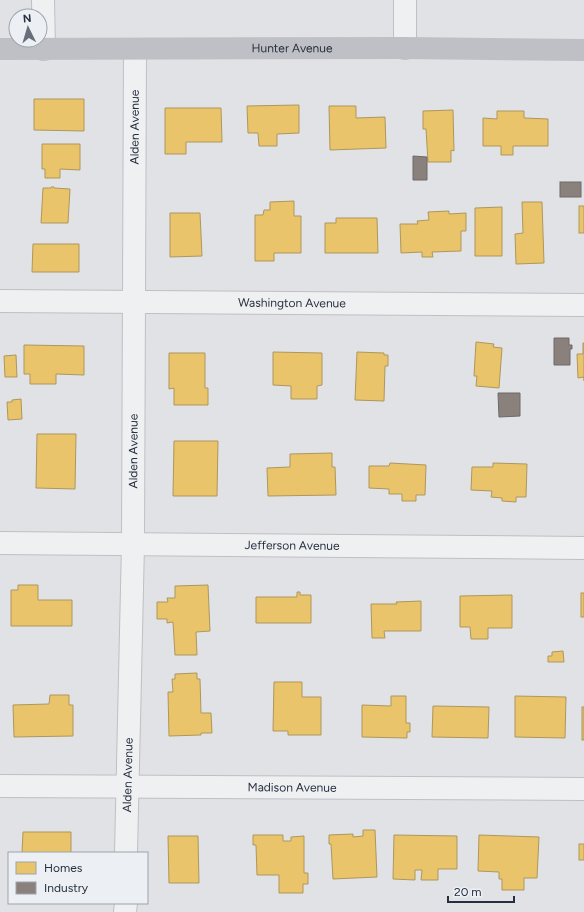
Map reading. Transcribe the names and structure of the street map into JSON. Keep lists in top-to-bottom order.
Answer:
{
  "streets": {
    "street": [
      "Hunter Avenue",
      "Alden Avenue",
      "Washington Avenue",
      "Jefferson Avenue",
      "Madison Avenue"
    ]
  },
  "crossings": [
    ["Hunter Avenue", "Alden Avenue"],
    ["Alden Avenue", "Washington Avenue"],
    ["Alden Avenue", "Jefferson Avenue"],
    ["Alden Avenue", "Madison Avenue"]
  ],
  "legend": ["Homes", "Industry"],
  "scale_bar": "20 m",
  "north": "top"
}
